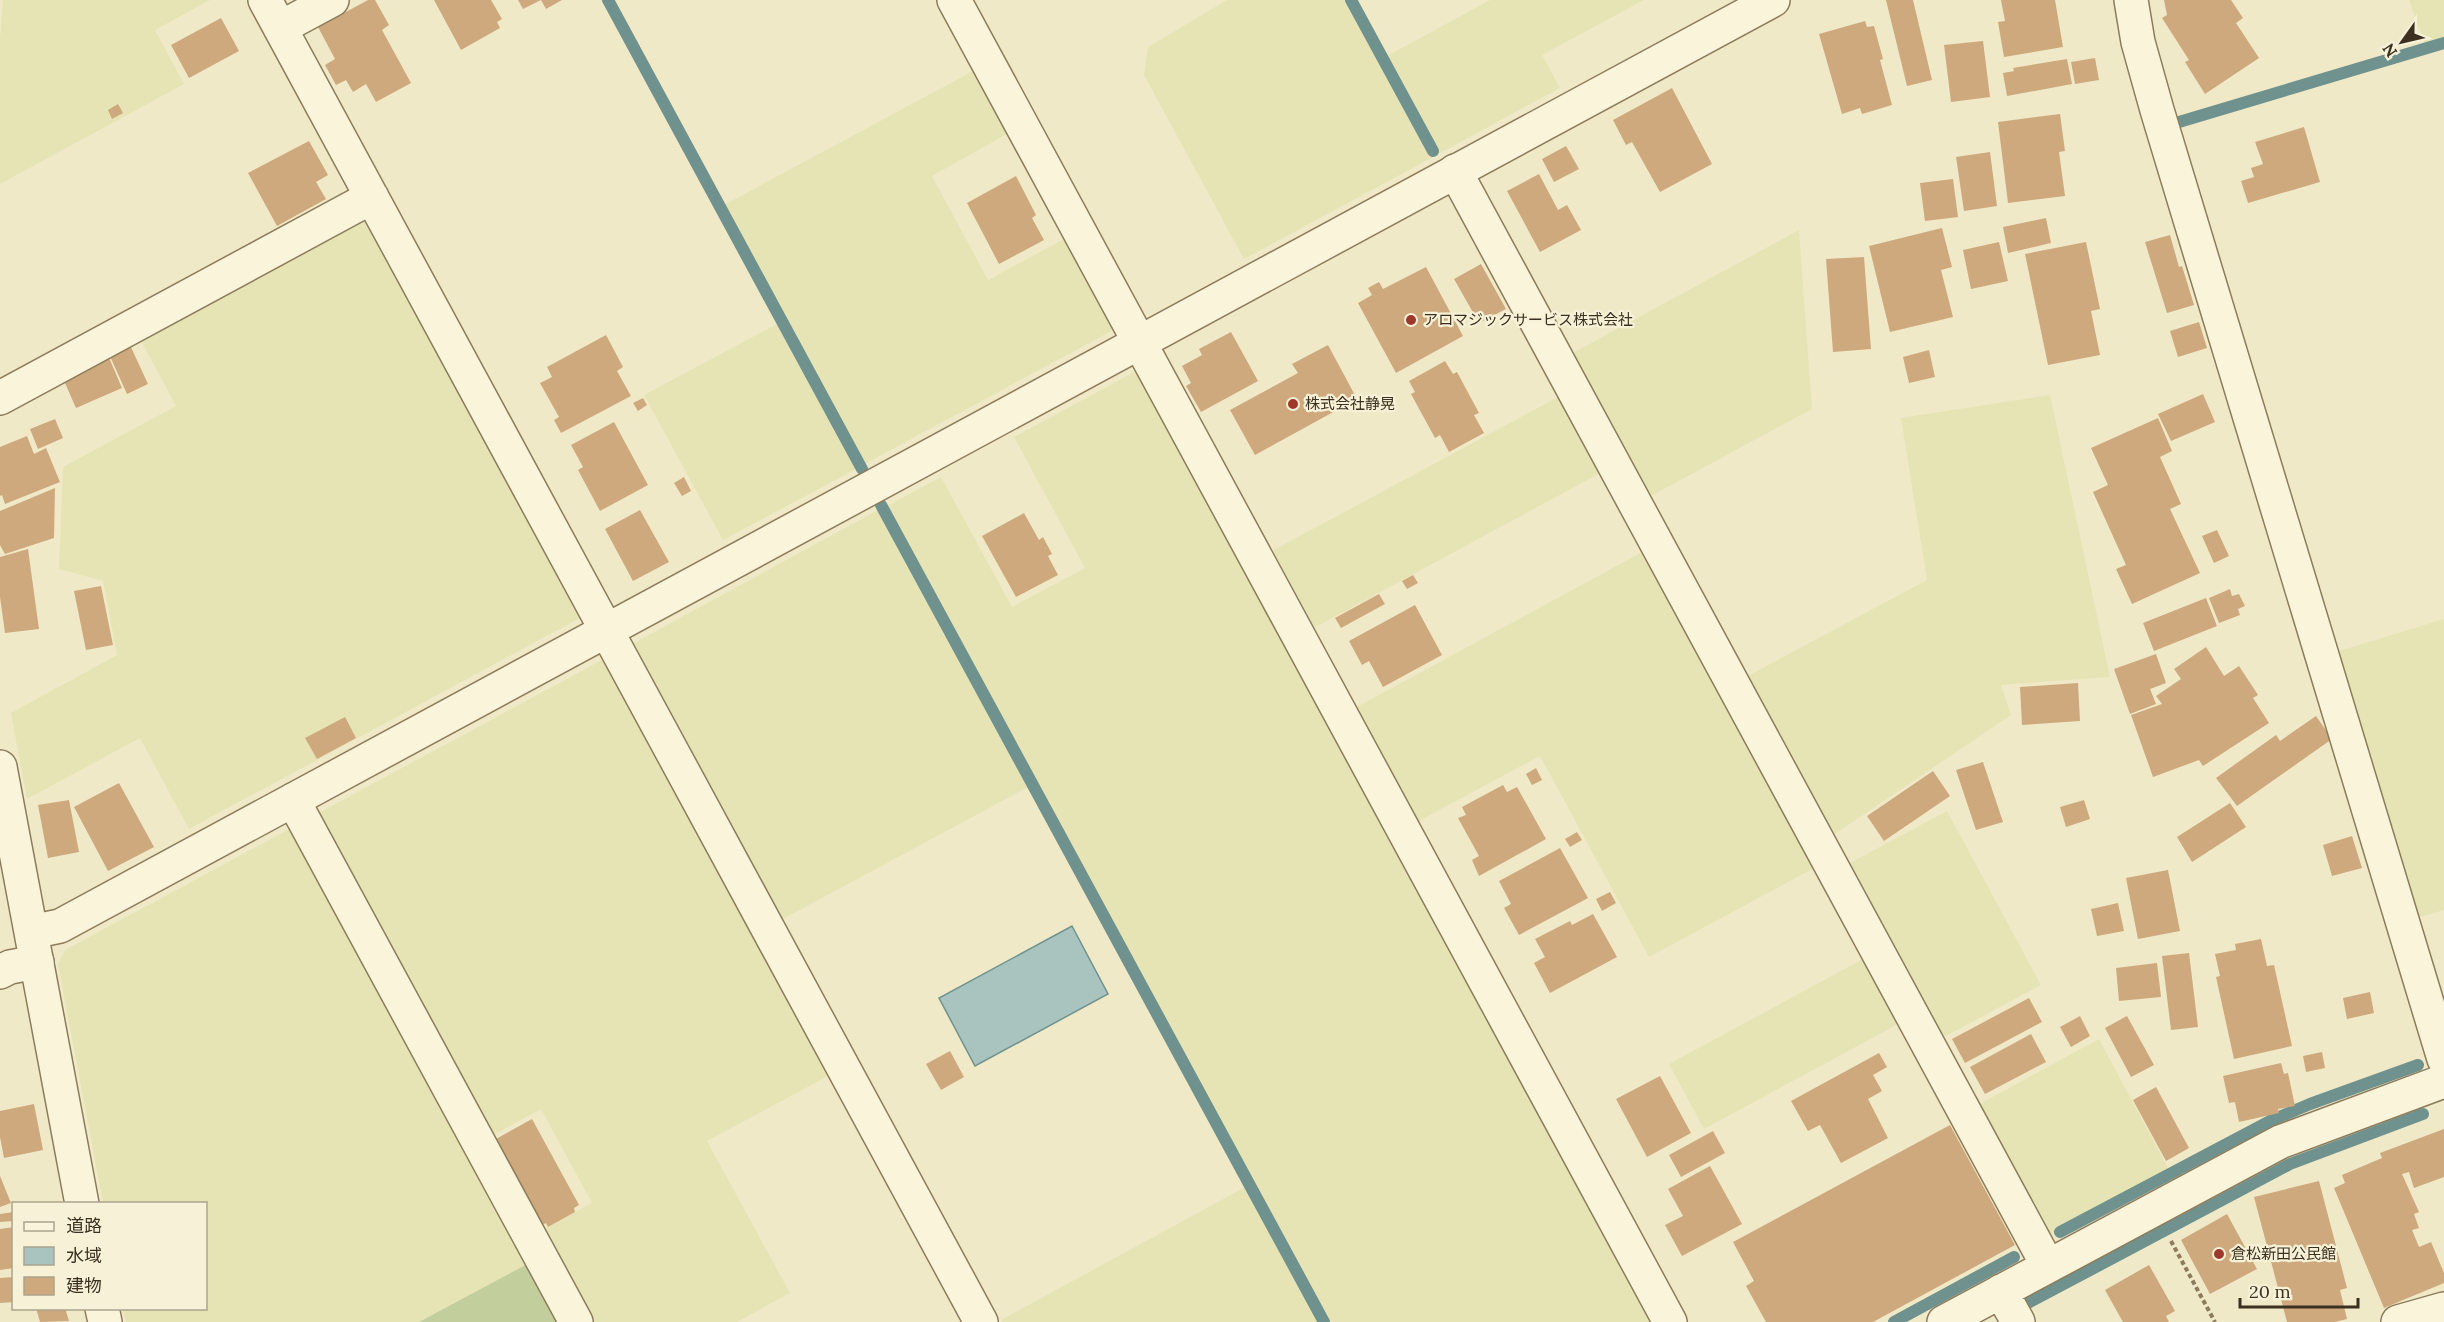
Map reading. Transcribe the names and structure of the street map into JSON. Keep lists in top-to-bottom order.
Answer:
{
  "places": ["アロマジックサービス株式会社", "株式会社静晃", "倉松新田公民館"],
  "legend": ["道路", "水域", "建物"],
  "scale_bar": "20 m",
  "north": "bottom left"
}
